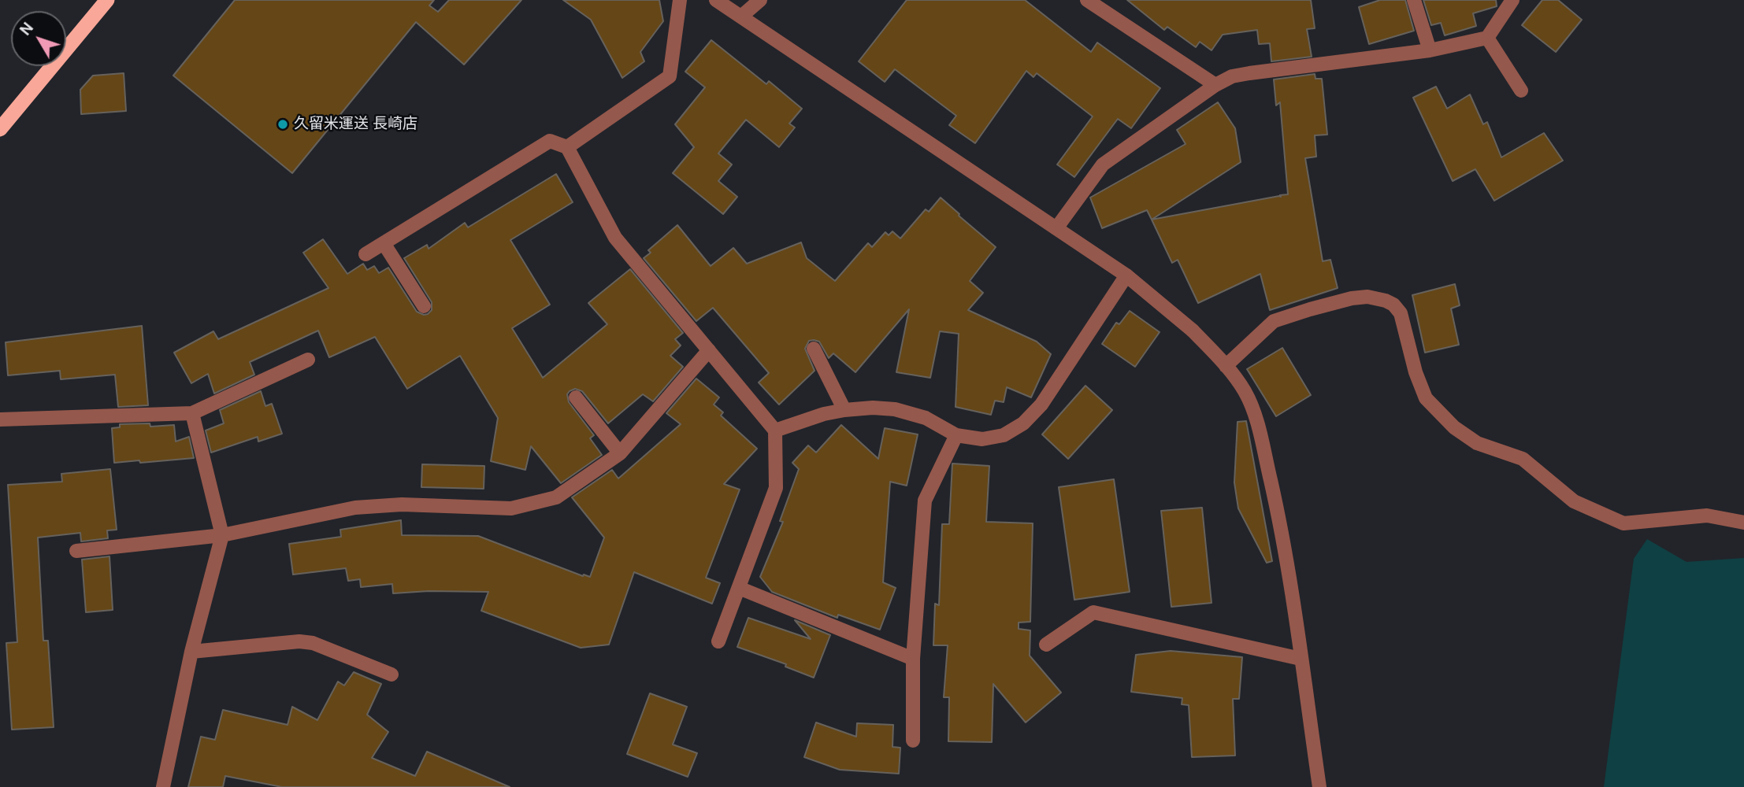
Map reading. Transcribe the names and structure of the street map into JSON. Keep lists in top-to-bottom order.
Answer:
{
  "places": ["久留米運送 長崎店"],
  "north": "top left"
}
